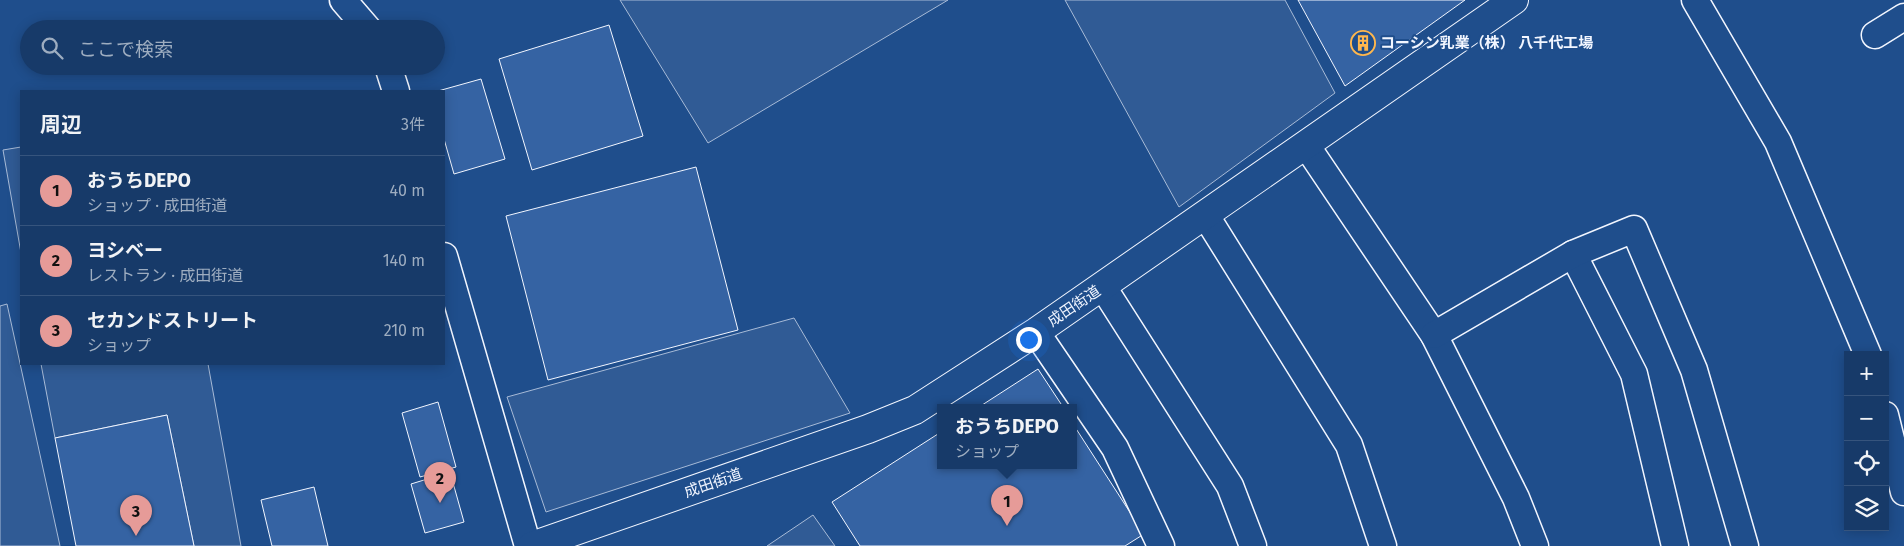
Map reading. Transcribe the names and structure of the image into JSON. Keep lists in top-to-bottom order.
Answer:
{
  "streets": {
    "highway": ["成田街道"]
  },
  "places": {
    "building": ["コーシン乳業（株） 八千代工場"]
  },
  "page": {
    "search": "ここで検索",
    "heading": ["周辺", "3件"],
    "list": [
      {
        "mark": "1",
        "name": "おうちDEPO",
        "note": "ショップ · 成田街道",
        "value": "40 m"
      },
      {
        "mark": "2",
        "name": "ヨシベー",
        "note": "レストラン · 成田街道",
        "value": "140 m"
      },
      {
        "mark": "3",
        "name": "セカンドストリート",
        "note": "ショップ",
        "value": "210 m"
      }
    ],
    "map_buttons": ["+", "−"],
    "popup": ["おうちDEPO", "ショップ"],
    "pins": ["2", "1", "3"]
  }
}
